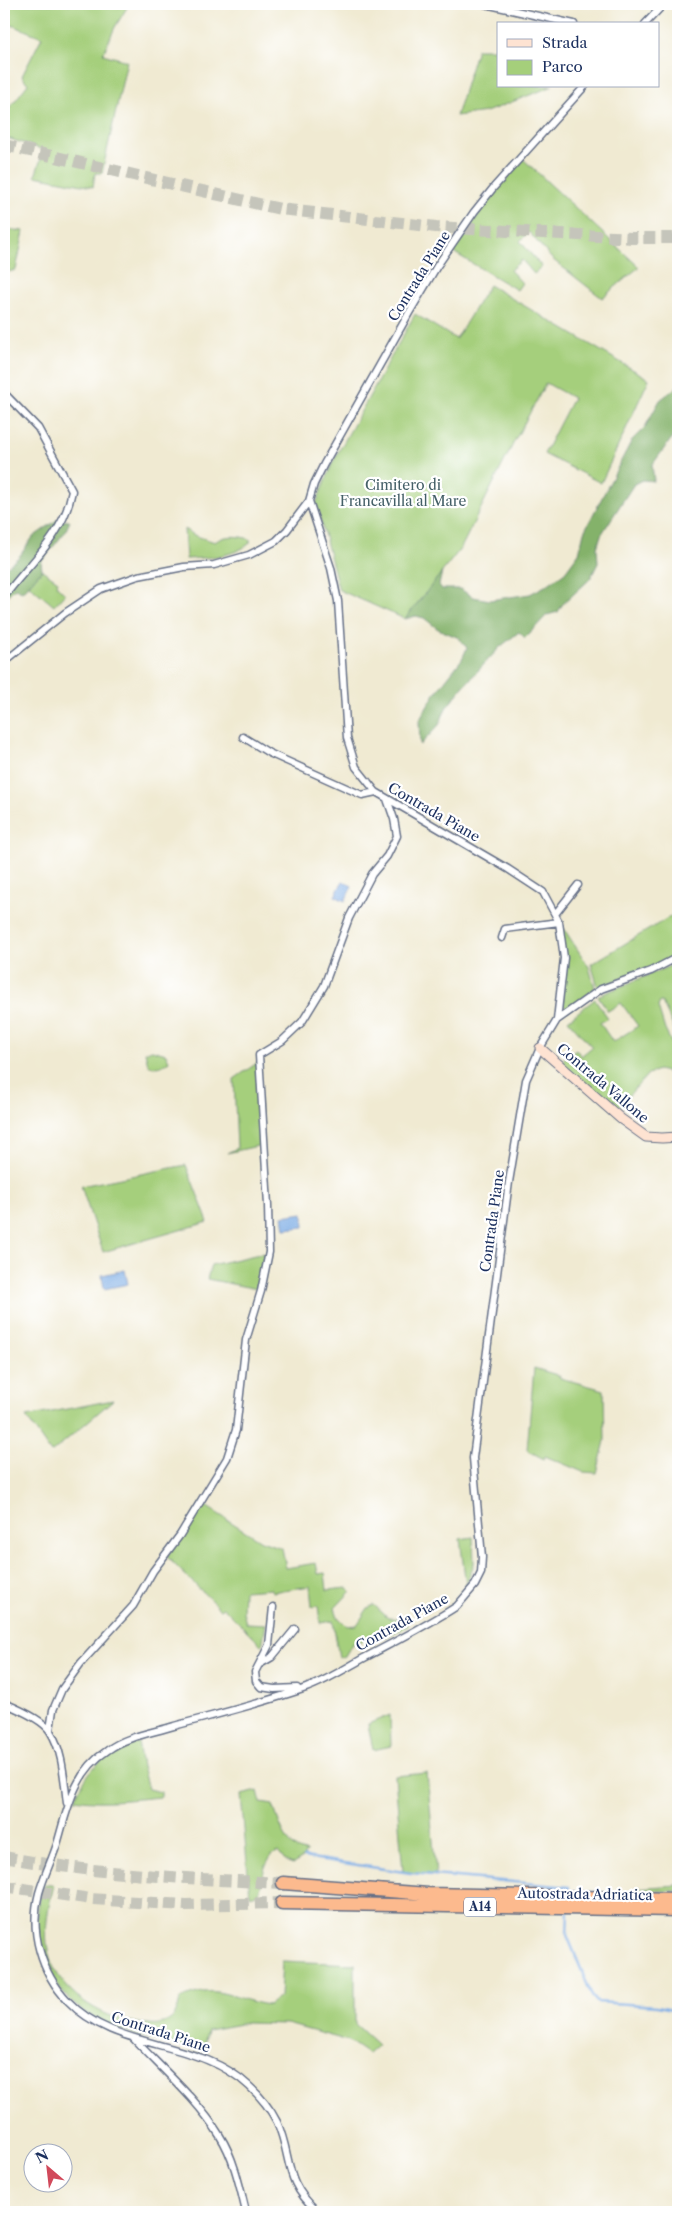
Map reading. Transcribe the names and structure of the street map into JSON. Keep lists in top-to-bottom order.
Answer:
{
  "streets": {
    "highway": ["Autostrada Adriatica", "A14"],
    "street": ["Contrada Piane", "Contrada Vallone"]
  },
  "crossings": [
    ["Contrada Piane", "Contrada Vallone"]
  ],
  "parks": ["Cimitero di Francavilla al Mare"],
  "legend": ["Strada", "Parco"],
  "north": "top left"
}
